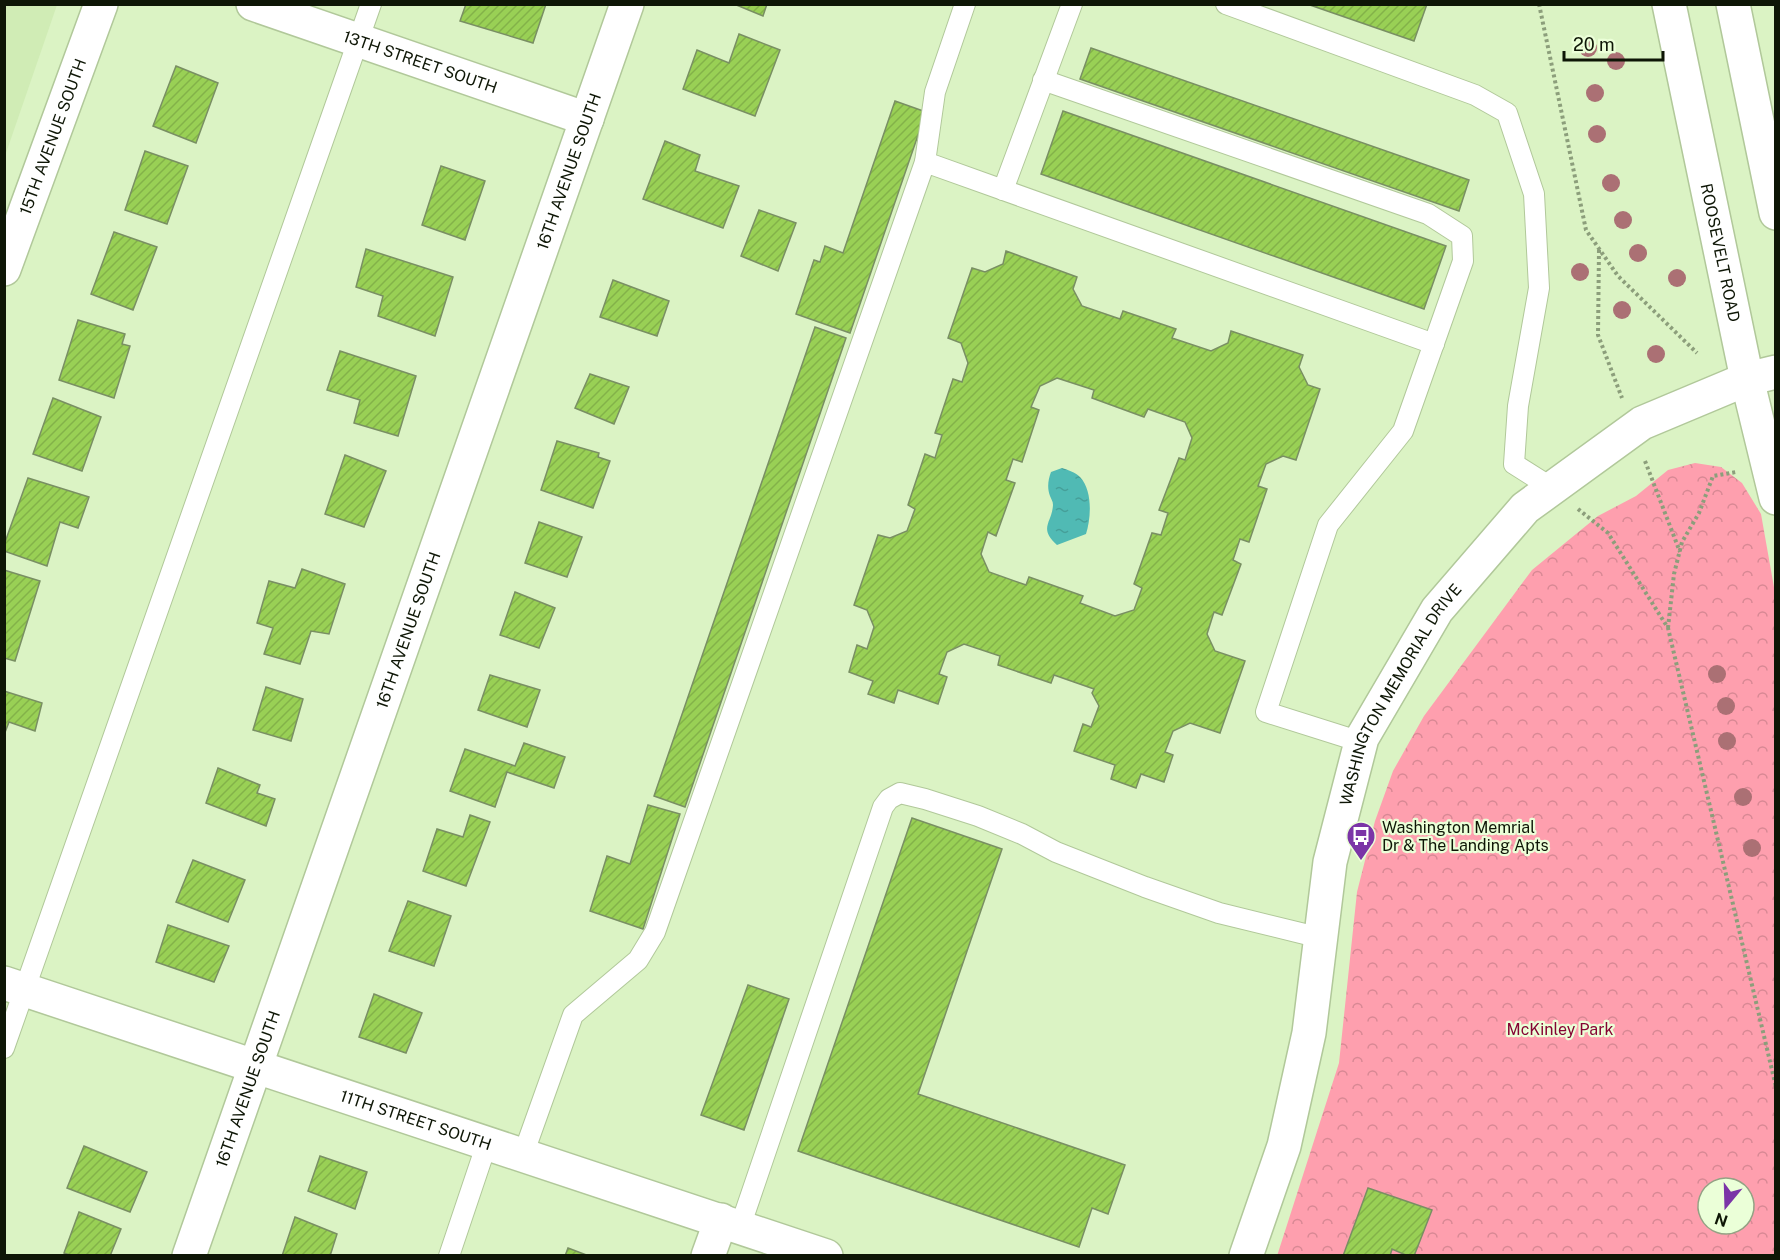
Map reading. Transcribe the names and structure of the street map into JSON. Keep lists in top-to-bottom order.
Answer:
{
  "streets": {
    "street": [
      "13TH STREET SOUTH",
      "15TH AVENUE SOUTH",
      "16TH AVENUE SOUTH",
      "ROOSEVELT ROAD",
      "WASHINGTON MEMORIAL DRIVE",
      "11TH STREET SOUTH"
    ]
  },
  "crossings": [
    ["13TH STREET SOUTH", "16TH AVENUE SOUTH"],
    ["16TH AVENUE SOUTH", "11TH STREET SOUTH"],
    ["ROOSEVELT ROAD", "WASHINGTON MEMORIAL DRIVE"]
  ],
  "parks": ["McKinley Park"],
  "places": {
    "bus stop": ["Washington Memrial Dr & The Landing Apts"]
  },
  "scale_bar": "20 m",
  "north": "bottom"
}
